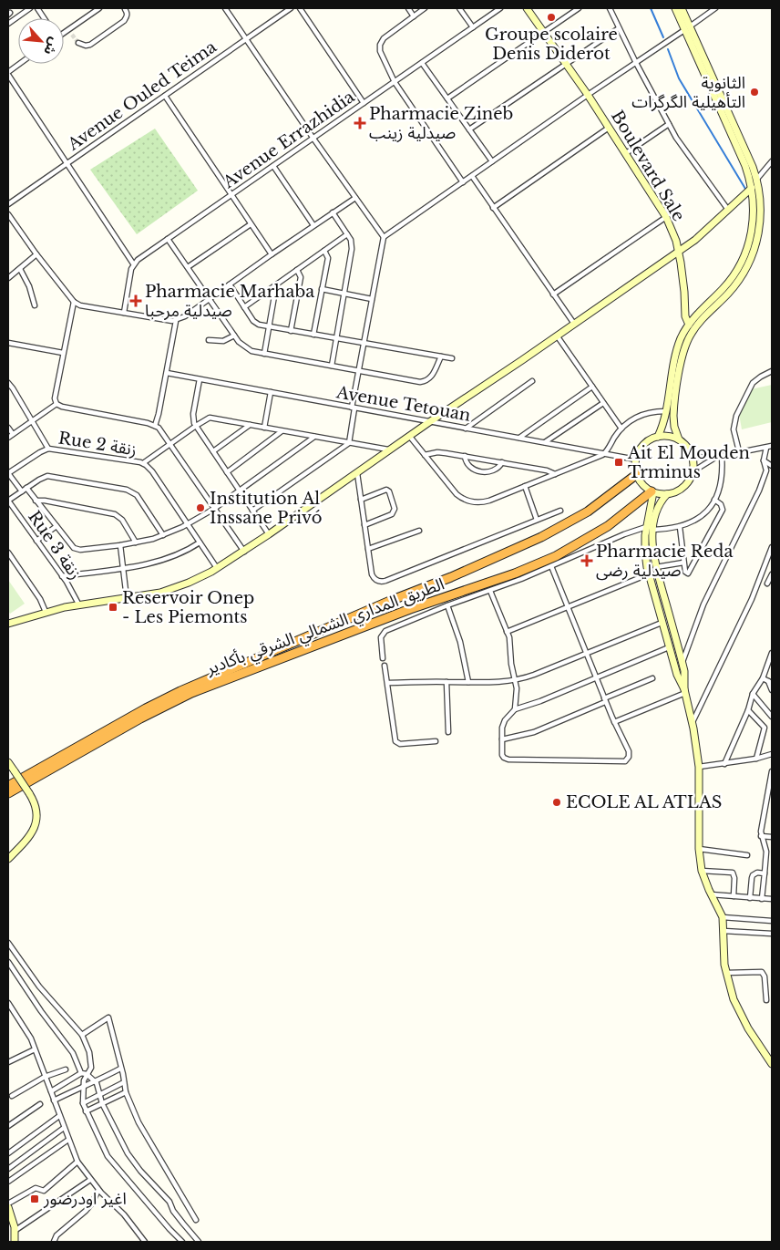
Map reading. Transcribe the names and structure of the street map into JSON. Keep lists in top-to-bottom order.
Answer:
{
  "streets": {
    "highway": ["الطريق المداري الشمالي الشرقي بأكادير"],
    "street": [
      "Avenue Ouled Teima",
      "Avenue Errazhidia",
      "Boulevard Sale",
      "Avenue Tetouan",
      "Rue 2 زنقة",
      "Rue 3 زنقة"
    ]
  },
  "crossings": [
    ["Avenue Tetouan", "الطريق المداري الشمالي الشرقي بأكادير"]
  ],
  "places": {
    "other": [
      "Groupe scolaire Denis Diderot",
      "الثانوية التأهيلية الگرگرات",
      "Institution Al Inssane Privó",
      "ECOLE AL ATLAS"
    ],
    "health": ["Pharmacie Zineb صيدلية زينب", "Pharmacie Marhaba صيدلية مرحبا", "Pharmacie Reda صيدلية رضى"],
    "transit": ["Ait El Mouden Trminus", "Reservoir Onep - Les Piemonts", "اغير اودرضور"]
  },
  "north": "bottom right"
}
